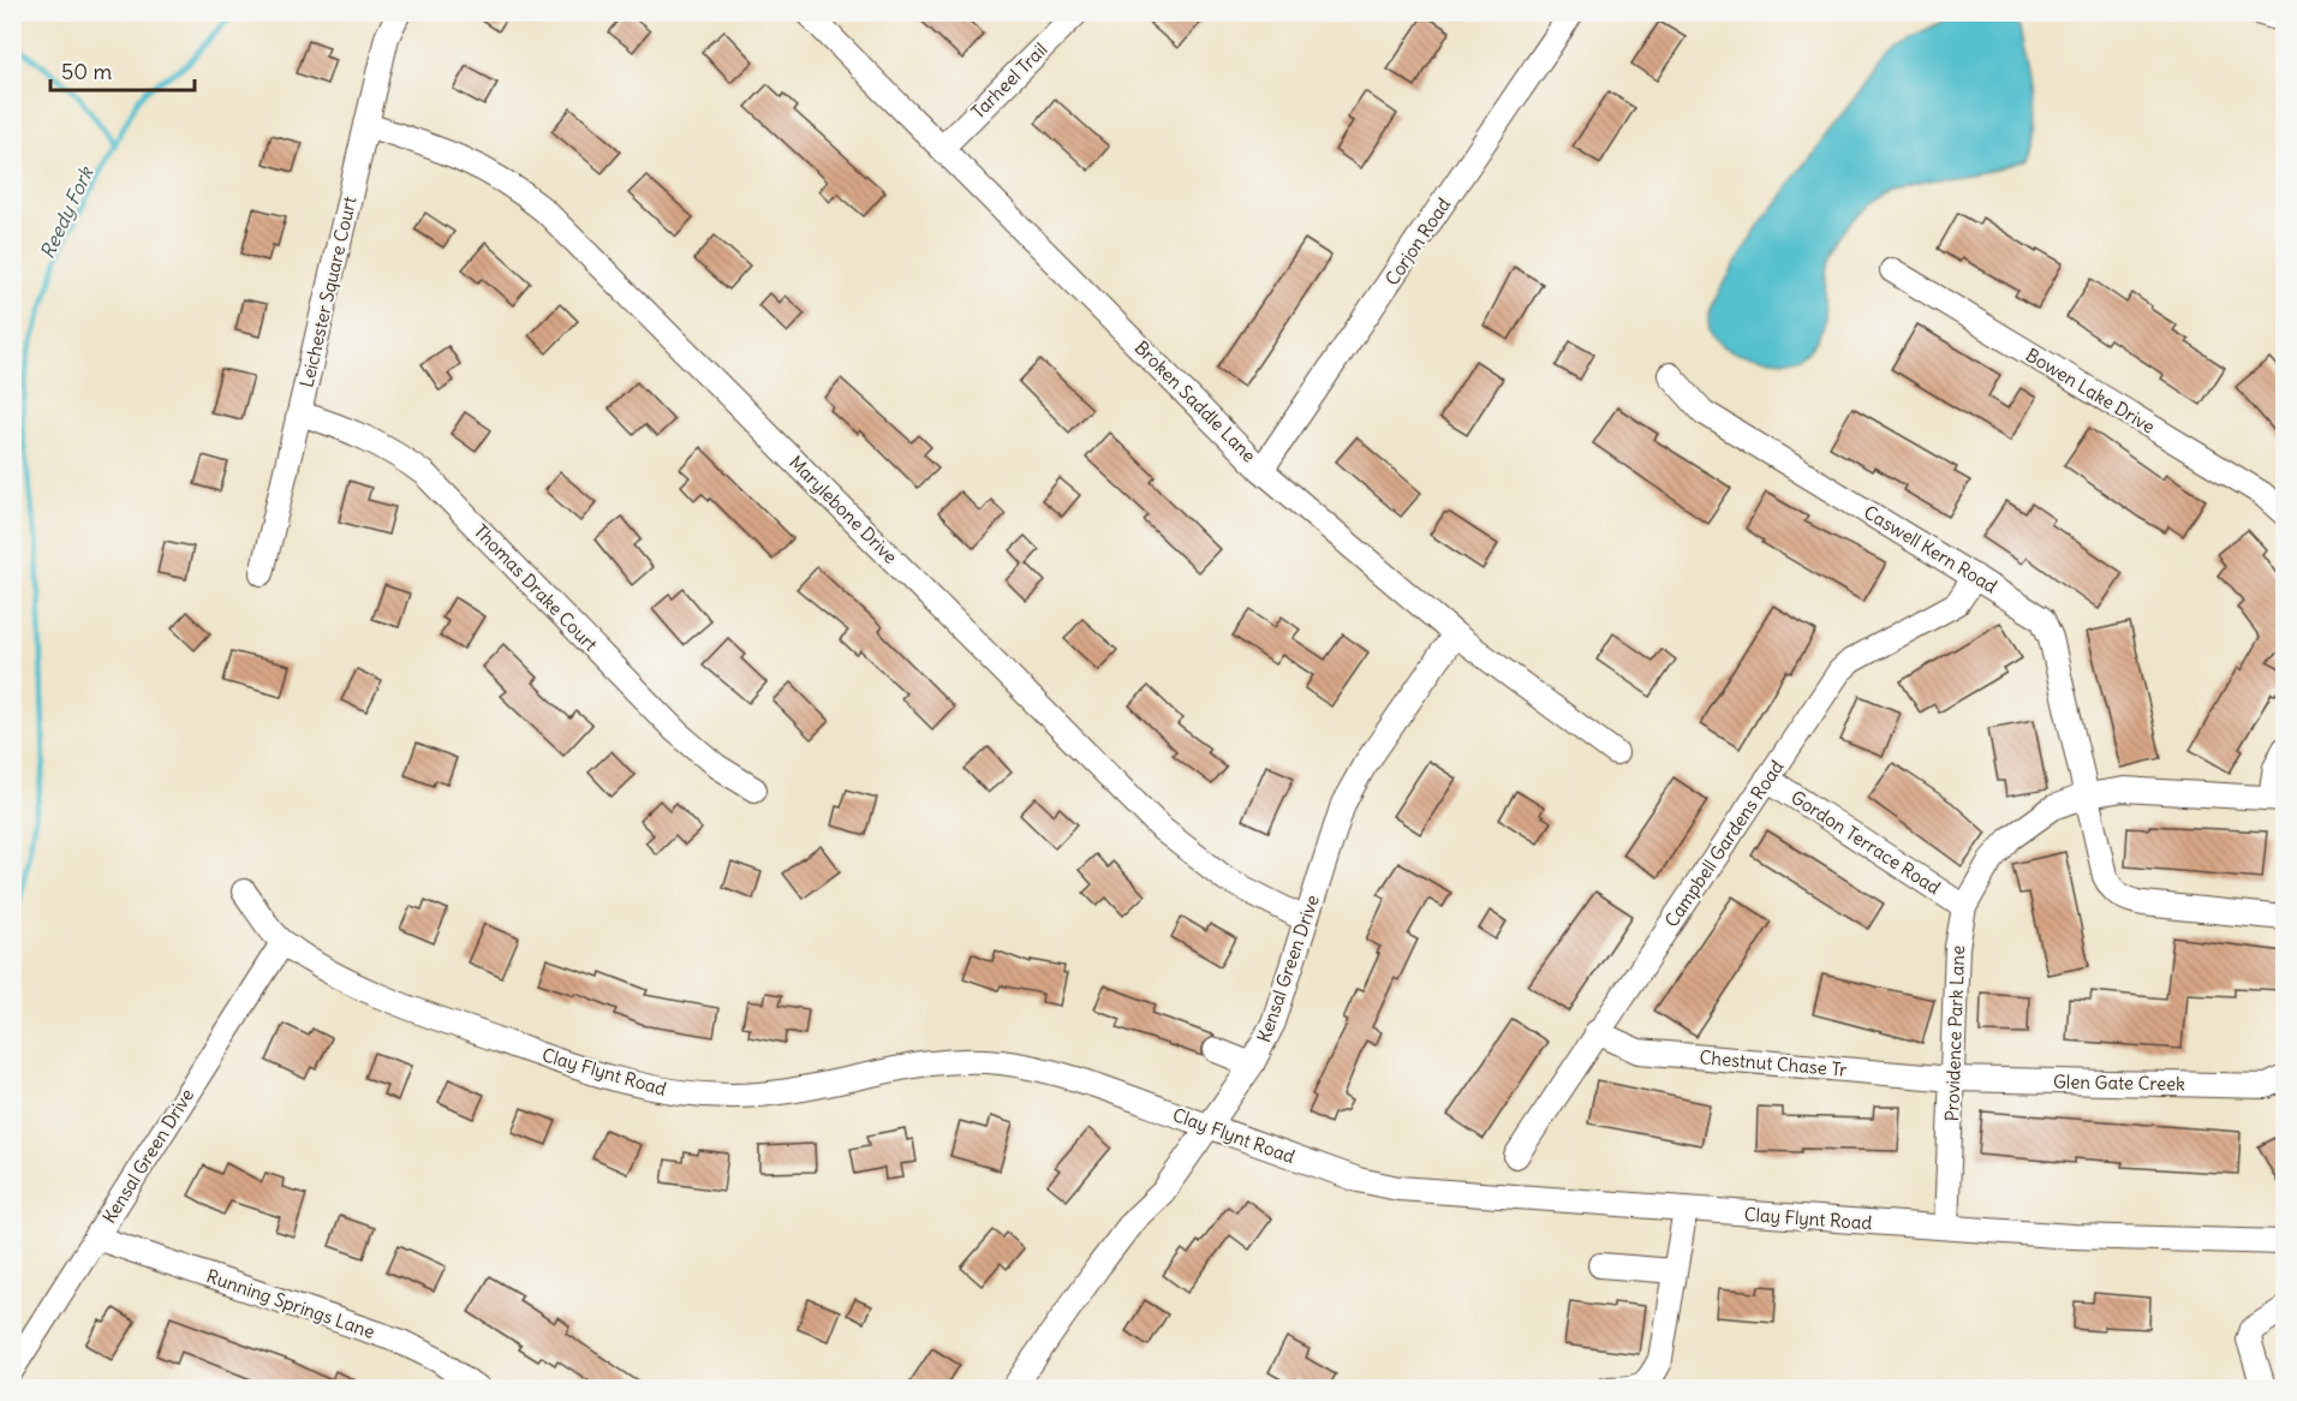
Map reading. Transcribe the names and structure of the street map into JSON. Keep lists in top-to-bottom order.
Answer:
{
  "streets": {
    "street": [
      "Tarheel Trail",
      "Corjon Road",
      "Leichester Square Court",
      "Bowen Lake Drive",
      "Broken Saddle Lane",
      "Marylebone Drive",
      "Caswell Kern Road",
      "Thomas Drake Court",
      "Gordon Terrace Road",
      "Campbell Gardens Road",
      "Kensal Green Drive",
      "Providence Park Lane",
      "Chestnut Chase Tr",
      "Clay Flynt Road",
      "Glen Gate Creek",
      "Running Springs Lane"
    ]
  },
  "crossings": [
    ["Tarheel Trail", "Broken Saddle Lane"],
    ["Corjon Road", "Broken Saddle Lane"],
    ["Leichester Square Court", "Marylebone Drive"],
    ["Leichester Square Court", "Thomas Drake Court"],
    ["Broken Saddle Lane", "Kensal Green Drive"],
    ["Marylebone Drive", "Kensal Green Drive"],
    ["Caswell Kern Road", "Campbell Gardens Road"],
    ["Caswell Kern Road", "Providence Park Lane"],
    ["Gordon Terrace Road", "Campbell Gardens Road"],
    ["Gordon Terrace Road", "Providence Park Lane"],
    ["Campbell Gardens Road", "Chestnut Chase Tr"],
    ["Kensal Green Drive", "Clay Flynt Road"],
    ["Kensal Green Drive", "Running Springs Lane"],
    ["Providence Park Lane", "Chestnut Chase Tr"],
    ["Providence Park Lane", "Clay Flynt Road"],
    ["Providence Park Lane", "Glen Gate Creek"],
    ["Chestnut Chase Tr", "Glen Gate Creek"]
  ],
  "water": ["Reedy Fork"],
  "scale_bar": "50 m"
}
